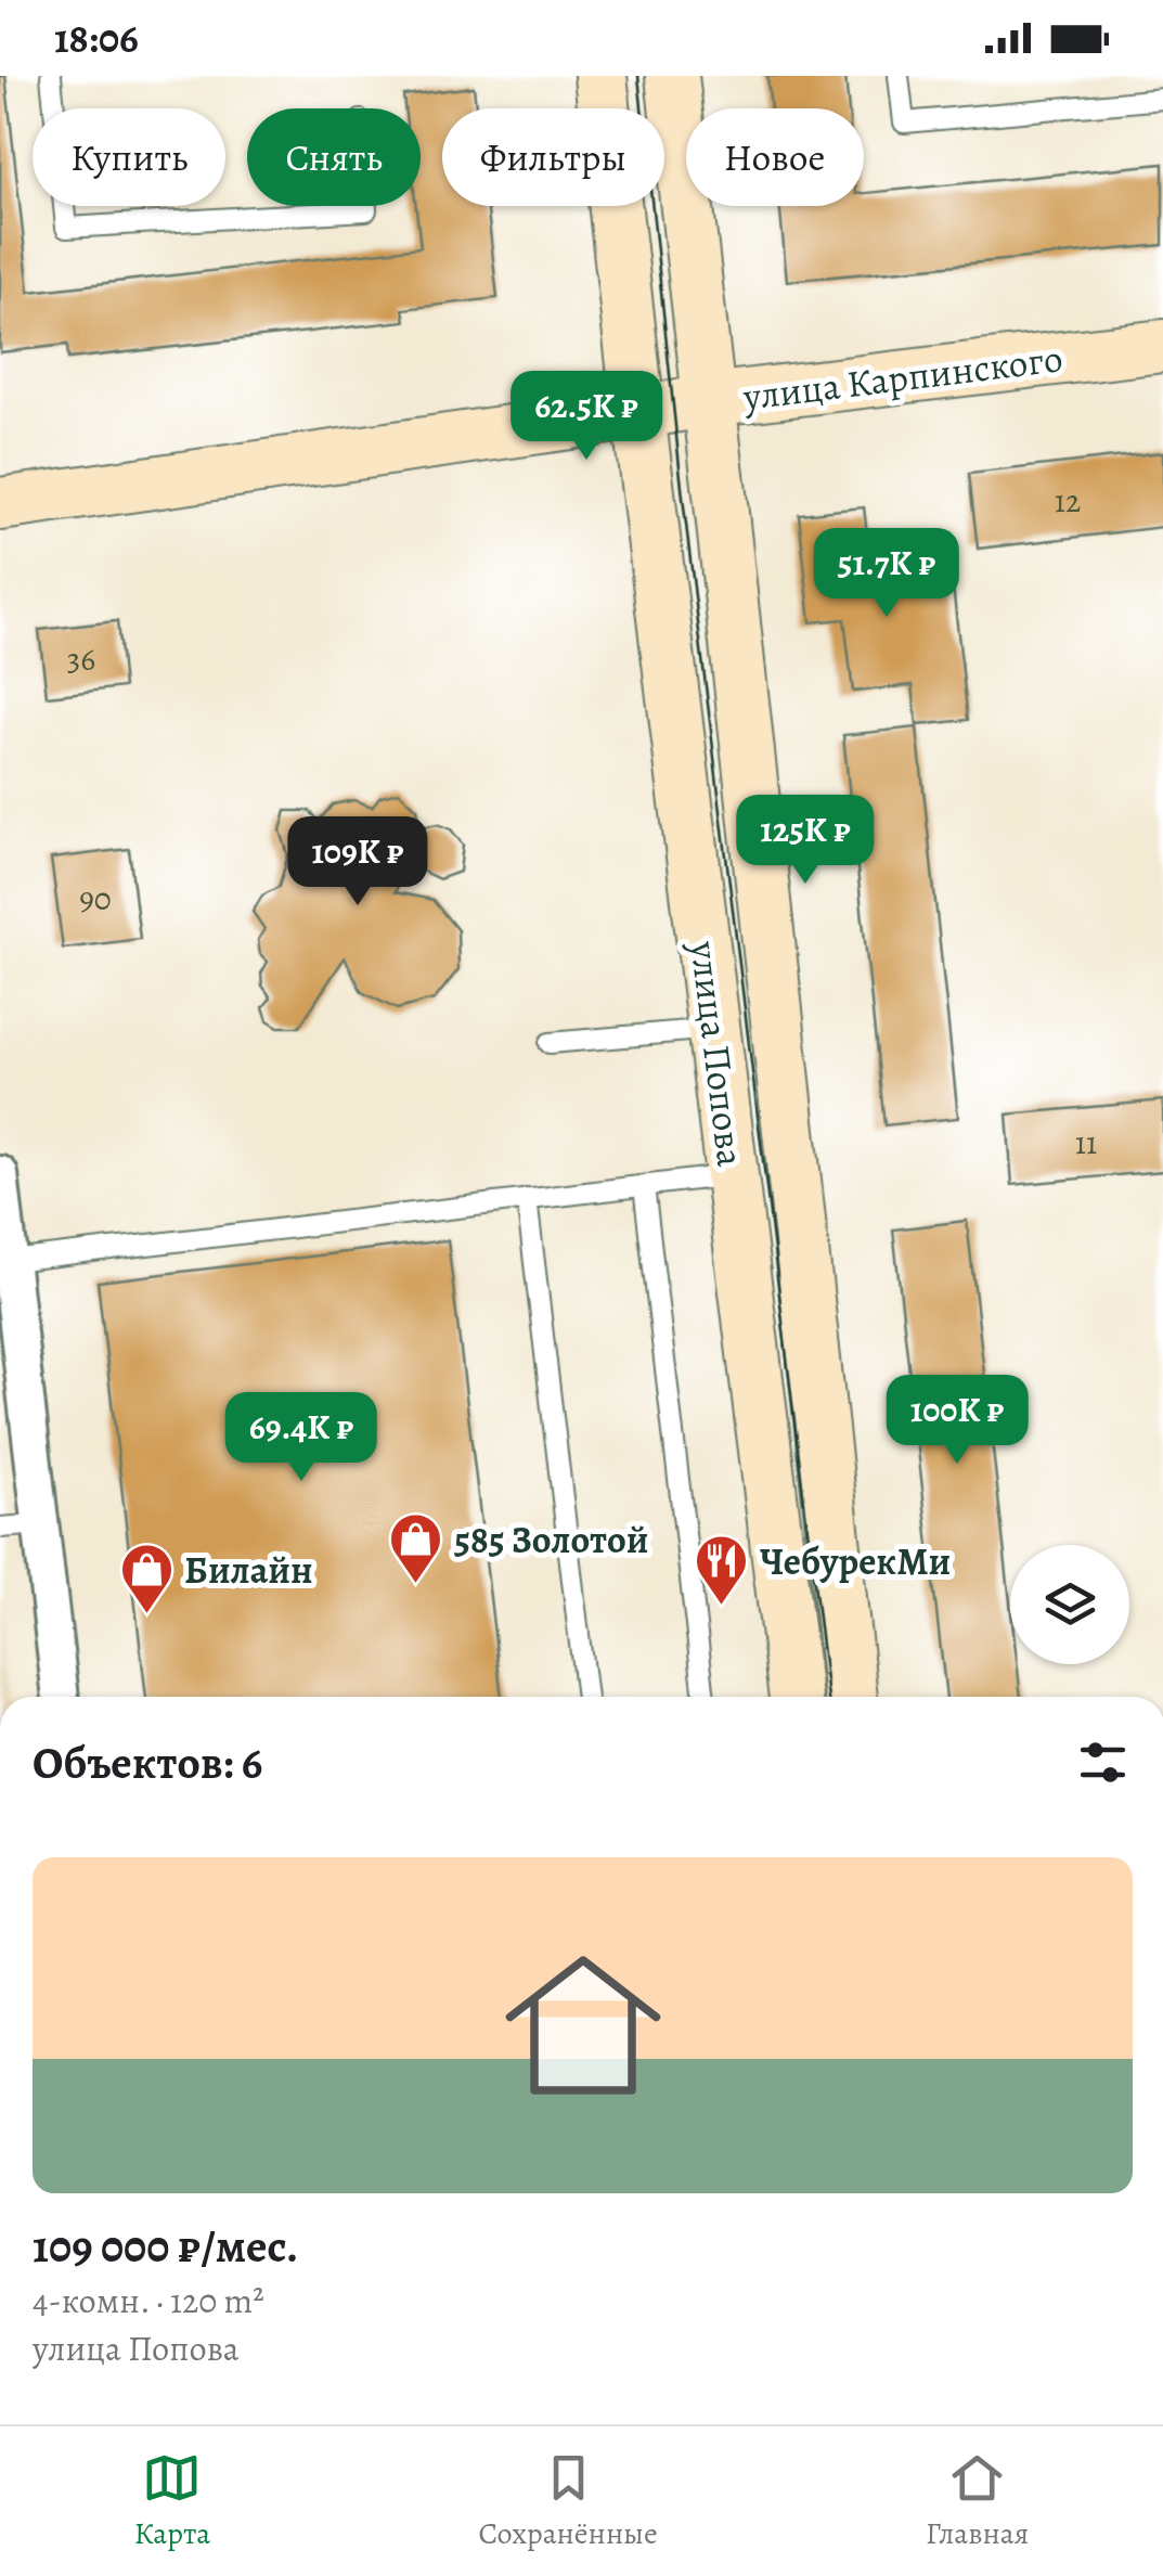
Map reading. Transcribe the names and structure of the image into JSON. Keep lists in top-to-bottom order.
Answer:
{
  "streets": {
    "street": ["улица Карпинского", "улица Попова"]
  },
  "crossings": [
    ["улица Карпинского", "улица Попова"]
  ],
  "places": {
    "shop": ["585 Золотой", "Билайн"],
    "restaurant": ["ЧебурекМи"]
  },
  "house_numbers": [
    "12",
    "36",
    "90",
    "11"
  ],
  "page": {
    "status": "18:06",
    "chip": [
      "Купить",
      "Снять",
      "Фильтры",
      "Новое"
    ],
    "price": [
      "62.5K ₽",
      "51.7K ₽",
      "125K ₽",
      "109K ₽",
      "100K ₽",
      "69.4K ₽"
    ],
    "heading": "Объектов: 6",
    "list": [
      {
        "name": "109 000 ₽/мес.",
        "note": "4-комн. · 120 m² · улица Попова"
      }
    ],
    "tabs": ["Карта", "Сохранённые", "Главная"]
  }
}
